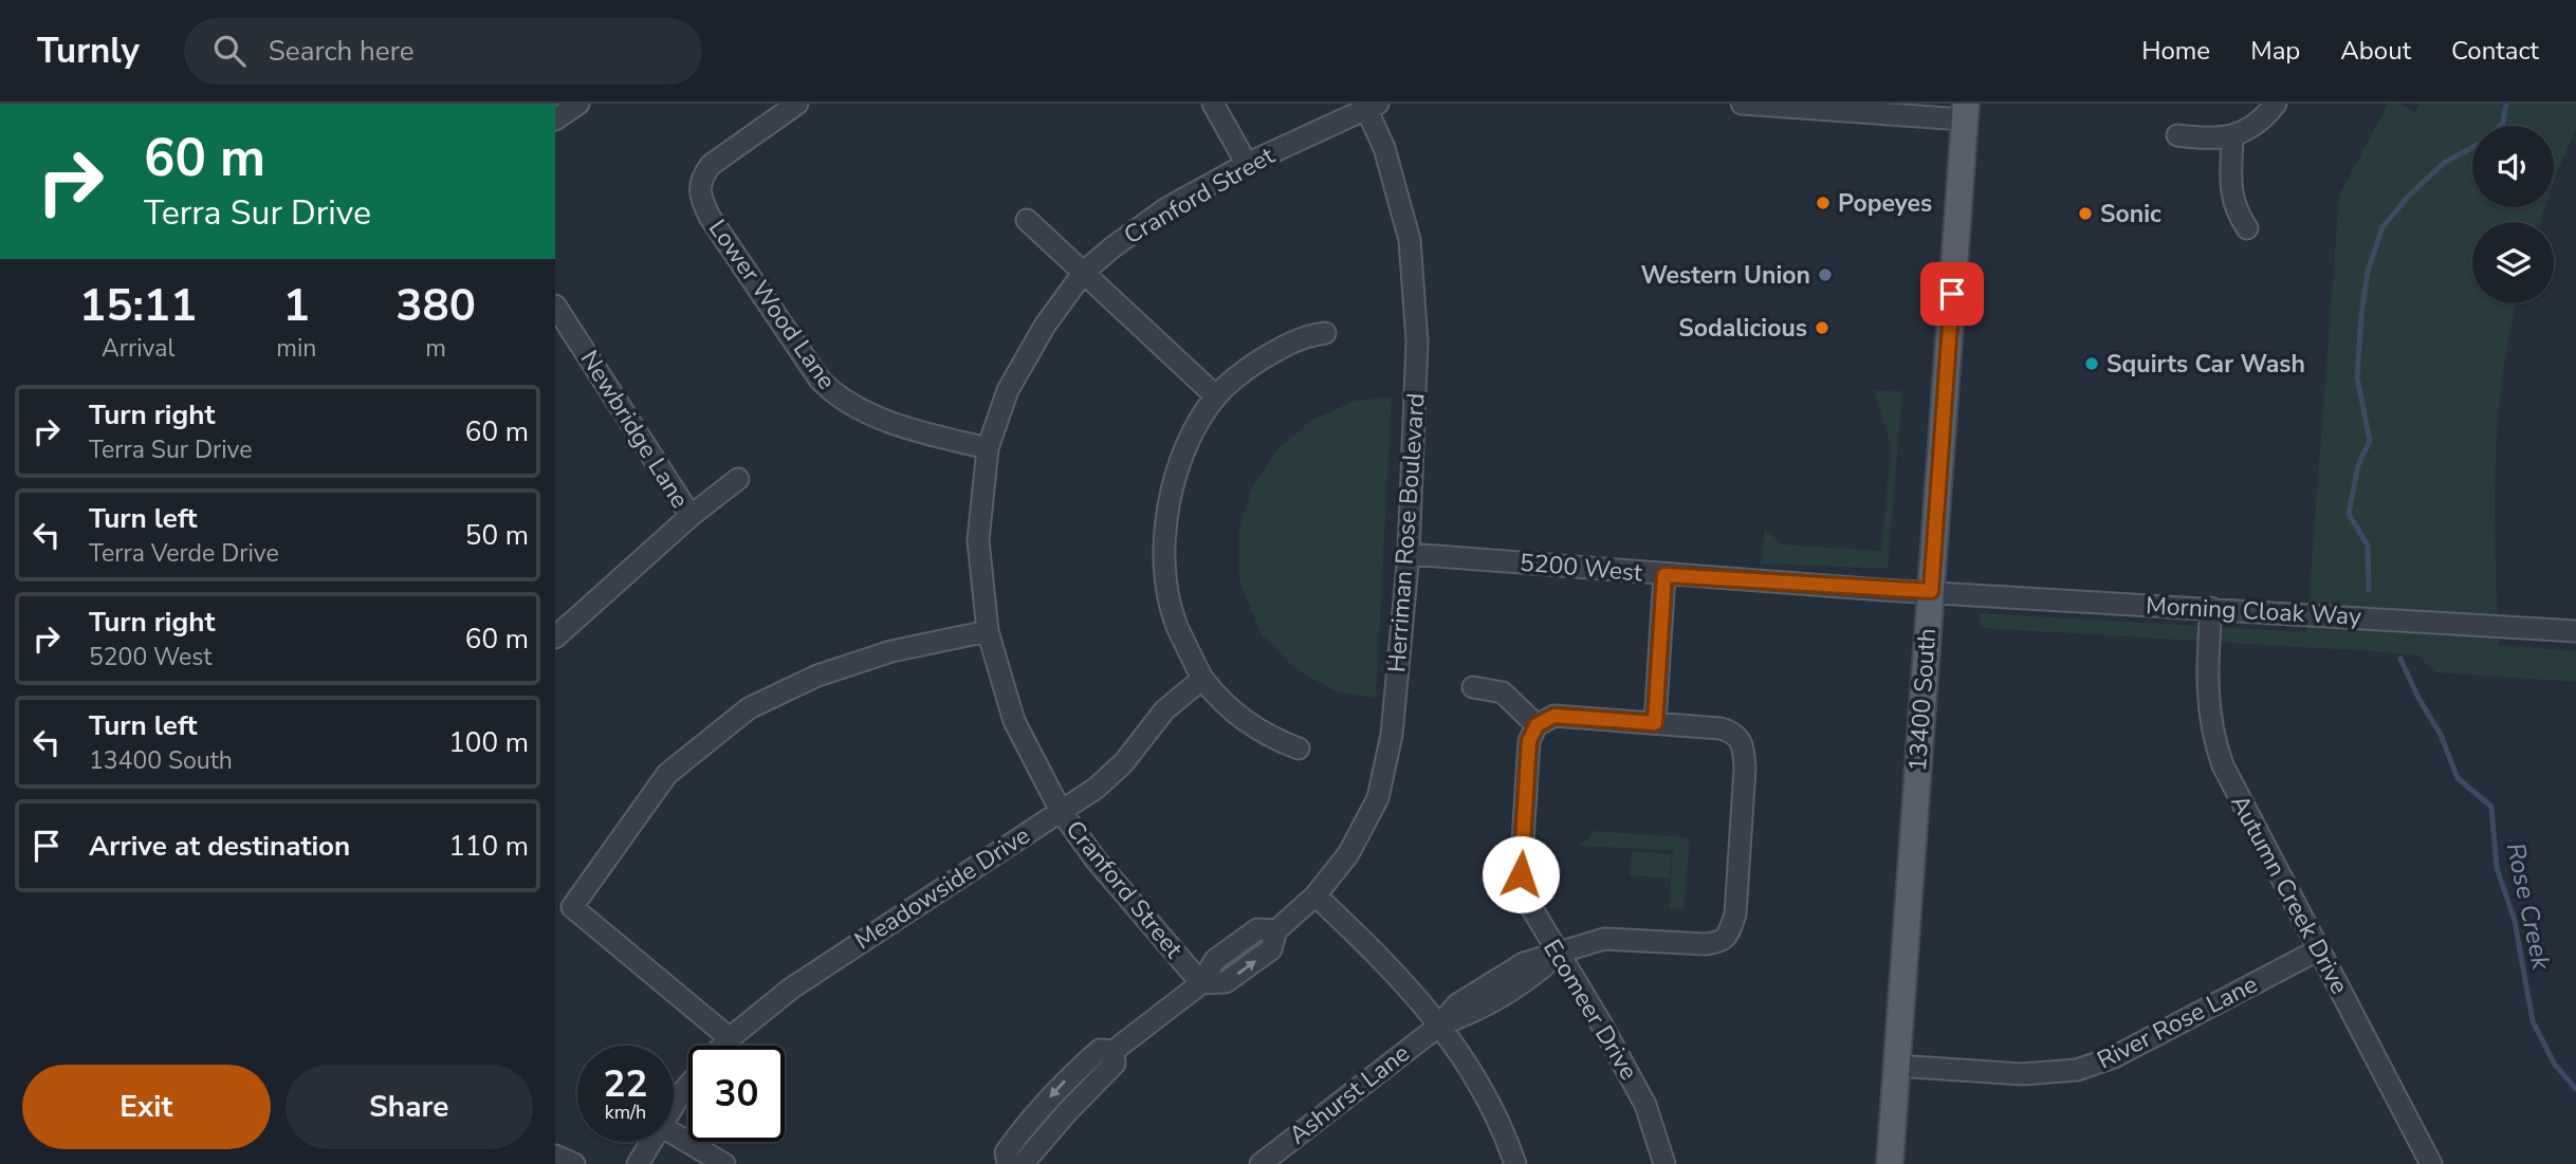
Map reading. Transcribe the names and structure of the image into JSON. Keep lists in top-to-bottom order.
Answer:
{
  "streets": {
    "main road": ["13400 South"],
    "street": [
      "Cranford Street",
      "Lower Wood Lane",
      "Newbridge Lane",
      "Herriman Rose Boulevard",
      "5200 West",
      "Morning Cloak Way",
      "Meadowside Drive",
      "Autumn Creek Drive",
      "Ecomeer Drive",
      "River Rose Lane",
      "Ashurst Lane"
    ]
  },
  "crossings": [
    ["Cranford Street", "Lower Wood Lane"],
    ["Cranford Street", "Herriman Rose Boulevard"],
    ["Cranford Street", "Meadowside Drive"],
    ["Herriman Rose Boulevard", "5200 West"],
    ["5200 West", "Morning Cloak Way"],
    ["5200 West", "13400 South"],
    ["Morning Cloak Way", "13400 South"],
    ["Morning Cloak Way", "Autumn Creek Drive"],
    ["13400 South", "River Rose Lane"],
    ["Autumn Creek Drive", "River Rose Lane"],
    ["Ecomeer Drive", "Ashurst Lane"]
  ],
  "water": ["Rose Creek"],
  "places": [
    "Popeyes",
    "Sonic",
    "Western Union",
    "Sodalicious",
    "Squirts Car Wash"
  ],
  "page": {
    "header": "Turnly",
    "search": "Search here",
    "nav": [
      "Home",
      "Map",
      "About",
      "Contact"
    ],
    "turn": ["60 m", "Terra Sur Drive"],
    "eta": [
      "15:11",
      "Arrival",
      "1",
      "min",
      "380",
      "m"
    ],
    "list": [
      {
        "name": "Turn right",
        "note": "Terra Sur Drive",
        "value": "60 m"
      },
      {
        "name": "Turn left",
        "note": "Terra Verde Drive",
        "value": "50 m"
      },
      {
        "name": "Turn right",
        "note": "5200 West",
        "value": "60 m"
      },
      {
        "name": "Turn left",
        "note": "13400 South",
        "value": "100 m"
      },
      {
        "name": "Arrive at destination",
        "value": "110 m"
      }
    ],
    "speed": "22 km/h",
    "limit": "30",
    "buttons": ["Exit", "Share"]
  }
}
